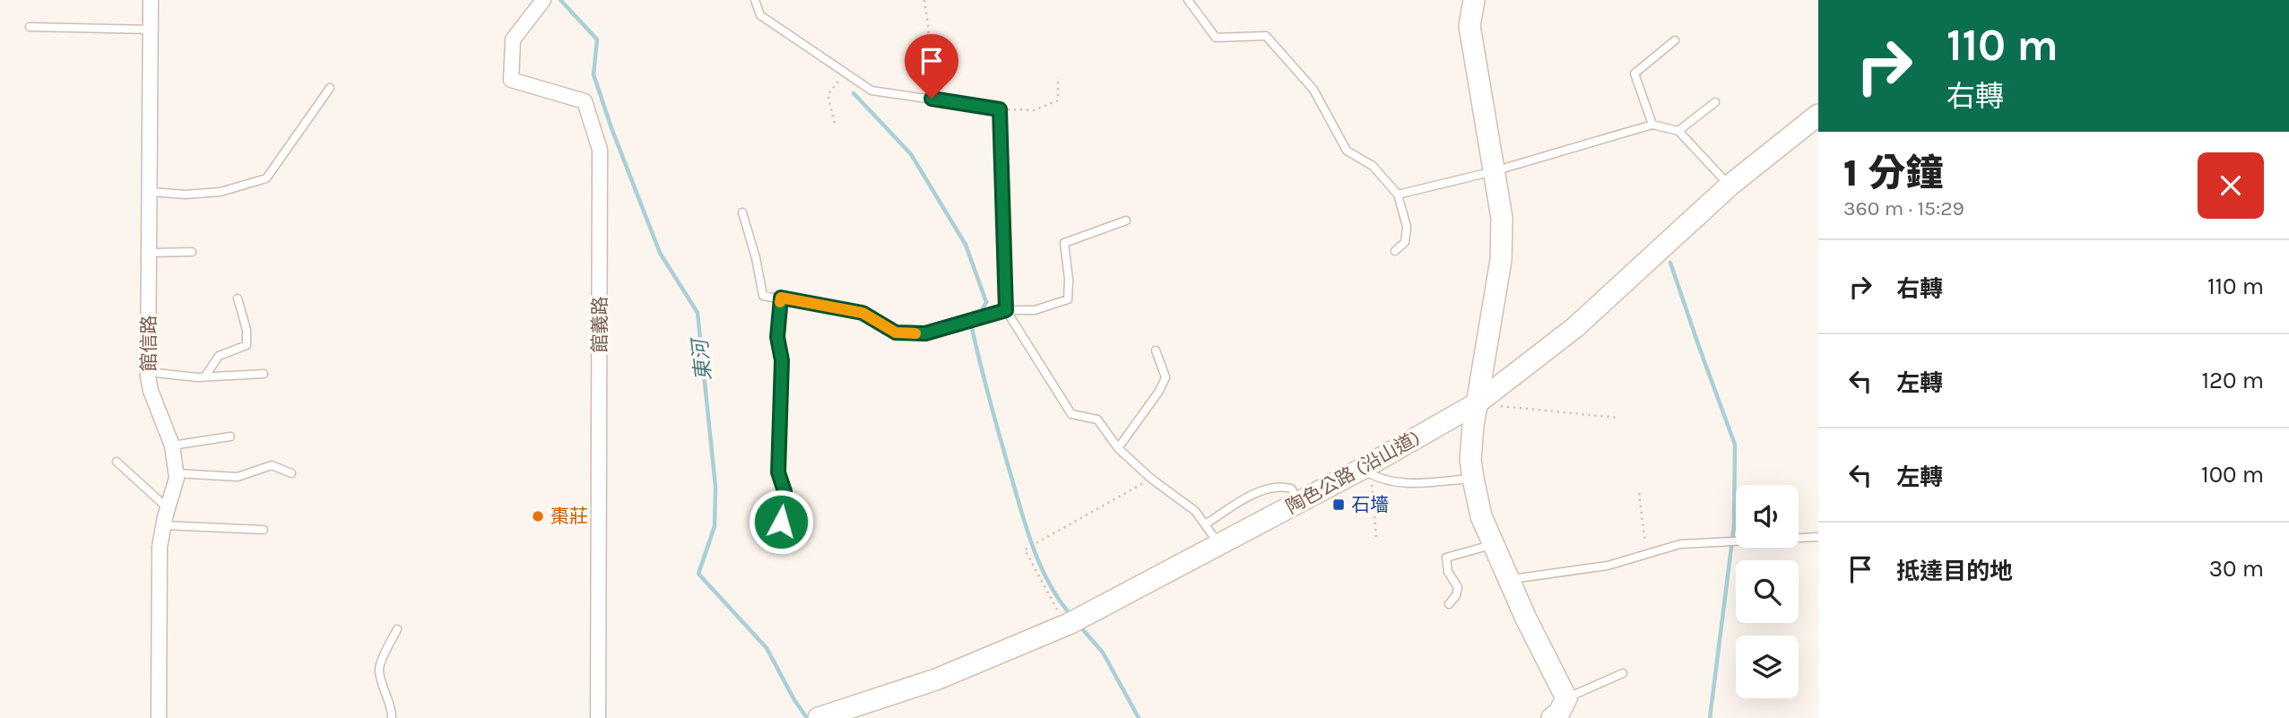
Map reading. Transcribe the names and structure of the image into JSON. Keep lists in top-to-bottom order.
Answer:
{
  "streets": {
    "main road": ["陶色公路 (沿山道)"],
    "street": ["館義路", "館信路"]
  },
  "water": ["東河"],
  "places": {
    "transit": ["石墻"],
    "other": ["棗莊"]
  },
  "page": {
    "turn": ["110 m", "右轉"],
    "heading": ["1 分鐘", "360 m · 15:29"],
    "list": [
      {
        "name": "右轉",
        "value": "110 m"
      },
      {
        "name": "左轉",
        "value": "120 m"
      },
      {
        "name": "左轉",
        "value": "100 m"
      },
      {
        "name": "抵達目的地",
        "value": "30 m"
      }
    ]
  }
}
